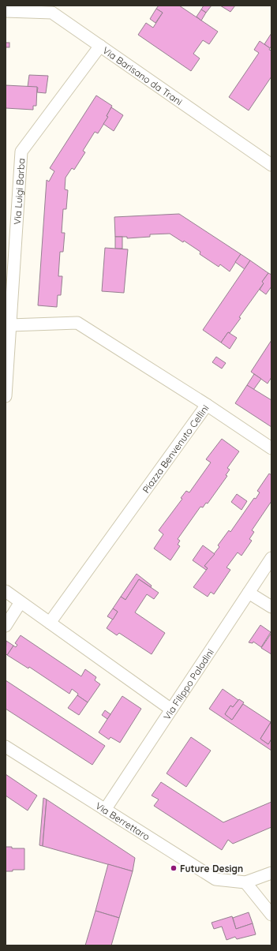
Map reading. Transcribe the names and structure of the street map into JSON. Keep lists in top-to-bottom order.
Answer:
{
  "streets": {
    "street": [
      "Via Barisano da Trani",
      "Via Luigi Barba",
      "Piazza Benvenuto Cellini",
      "Via Filippo Paladini",
      "Via Berrettaro"
    ]
  },
  "crossings": [
    ["Via Barisano da Trani", "Via Luigi Barba"],
    ["Via Luigi Barba", "Piazza Benvenuto Cellini"],
    ["Via Filippo Paladini", "Via Berrettaro"]
  ],
  "places": ["Future Design"]
}
